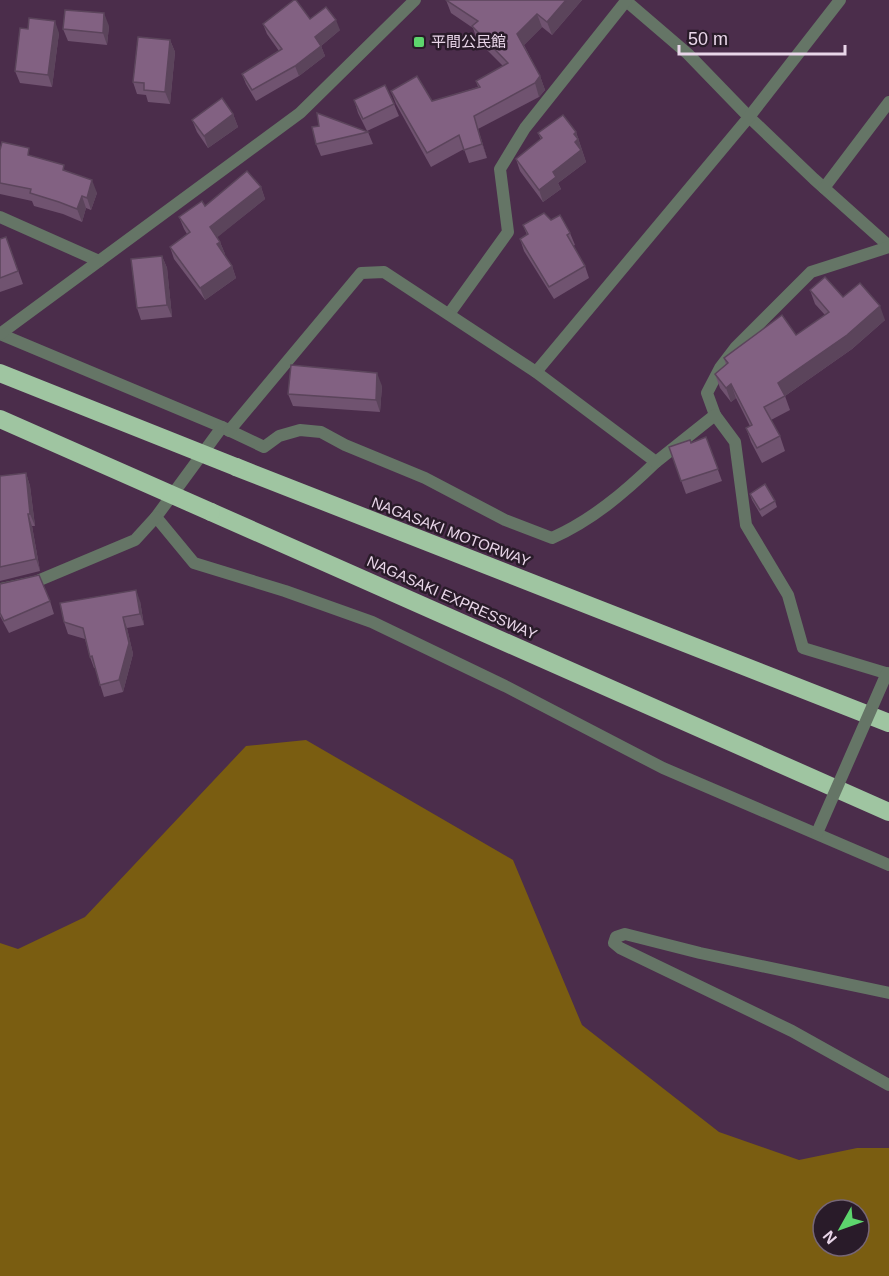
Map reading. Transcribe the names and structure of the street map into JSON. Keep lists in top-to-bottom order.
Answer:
{
  "streets": {
    "highway": ["NAGASAKI MOTORWAY", "NAGASAKI EXPRESSWAY"]
  },
  "places": {
    "transit": ["平間公民館"]
  },
  "scale_bar": "50 m",
  "north": "bottom left"
}
